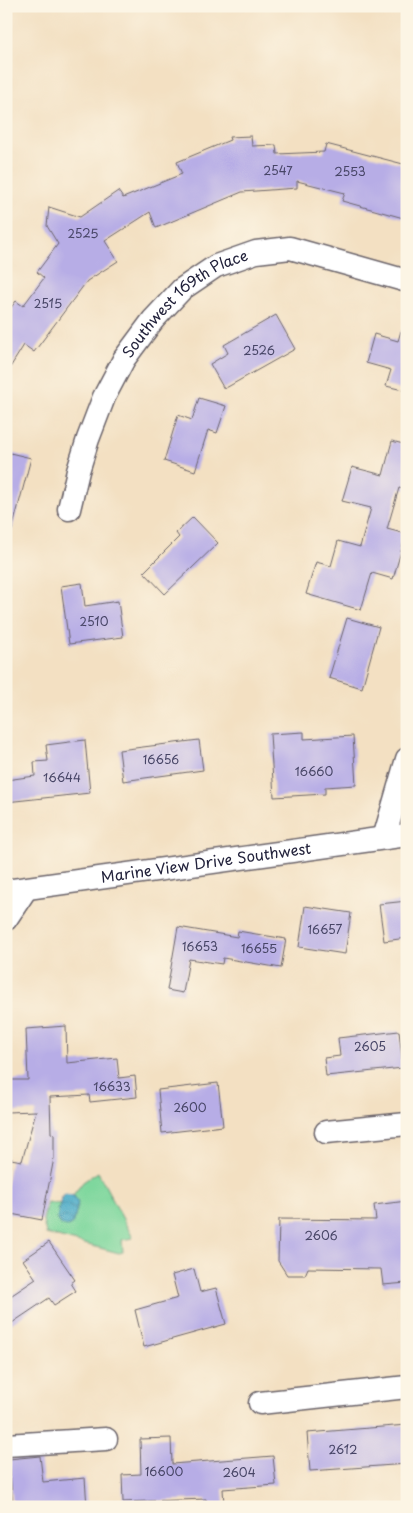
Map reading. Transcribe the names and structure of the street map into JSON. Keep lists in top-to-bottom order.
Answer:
{
  "streets": {
    "street": ["Southwest 169th Place", "Marine View Drive Southwest"]
  },
  "house_numbers": [
    "2547",
    "2553",
    "2525",
    "2515",
    "2526",
    "2510",
    "16656",
    "16660",
    "16644",
    "16657",
    "16653",
    "16655",
    "2605",
    "16633",
    "2600",
    "2606",
    "2612",
    "16600",
    "2604"
  ]
}
